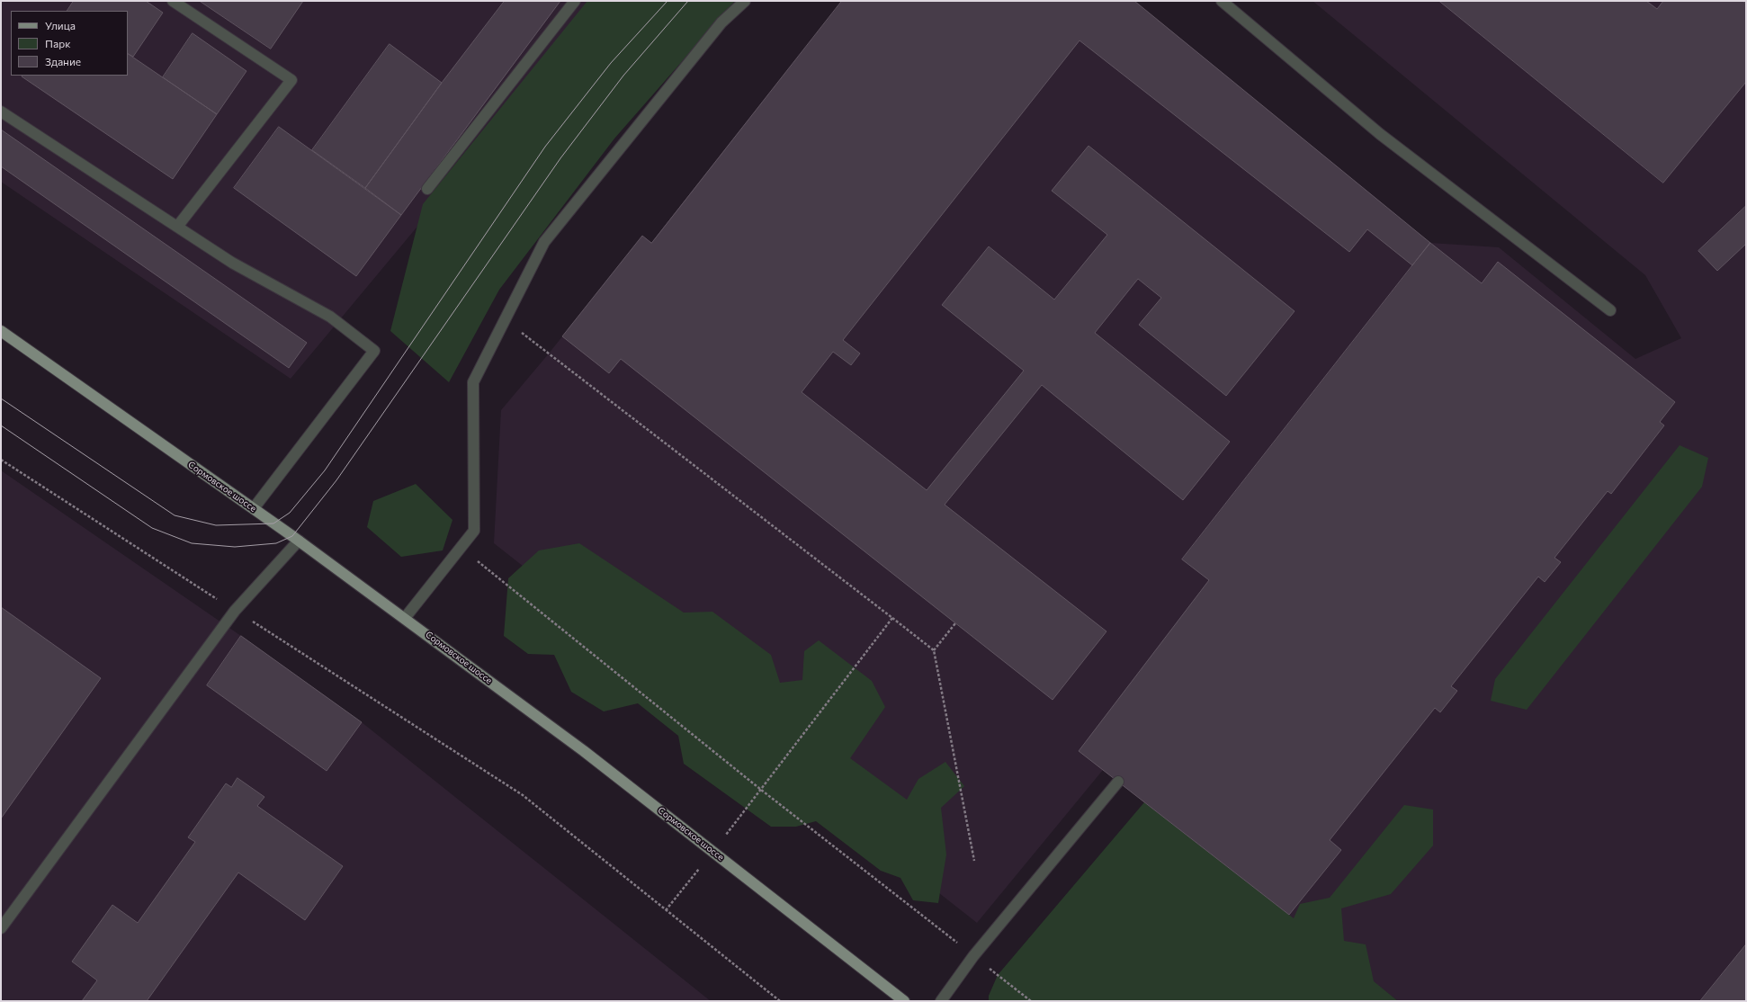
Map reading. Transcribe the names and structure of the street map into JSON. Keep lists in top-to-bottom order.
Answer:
{
  "streets": {
    "main road": ["Сормовское шоссе"]
  },
  "legend": ["Улица", "Парк", "Здание"]
}
